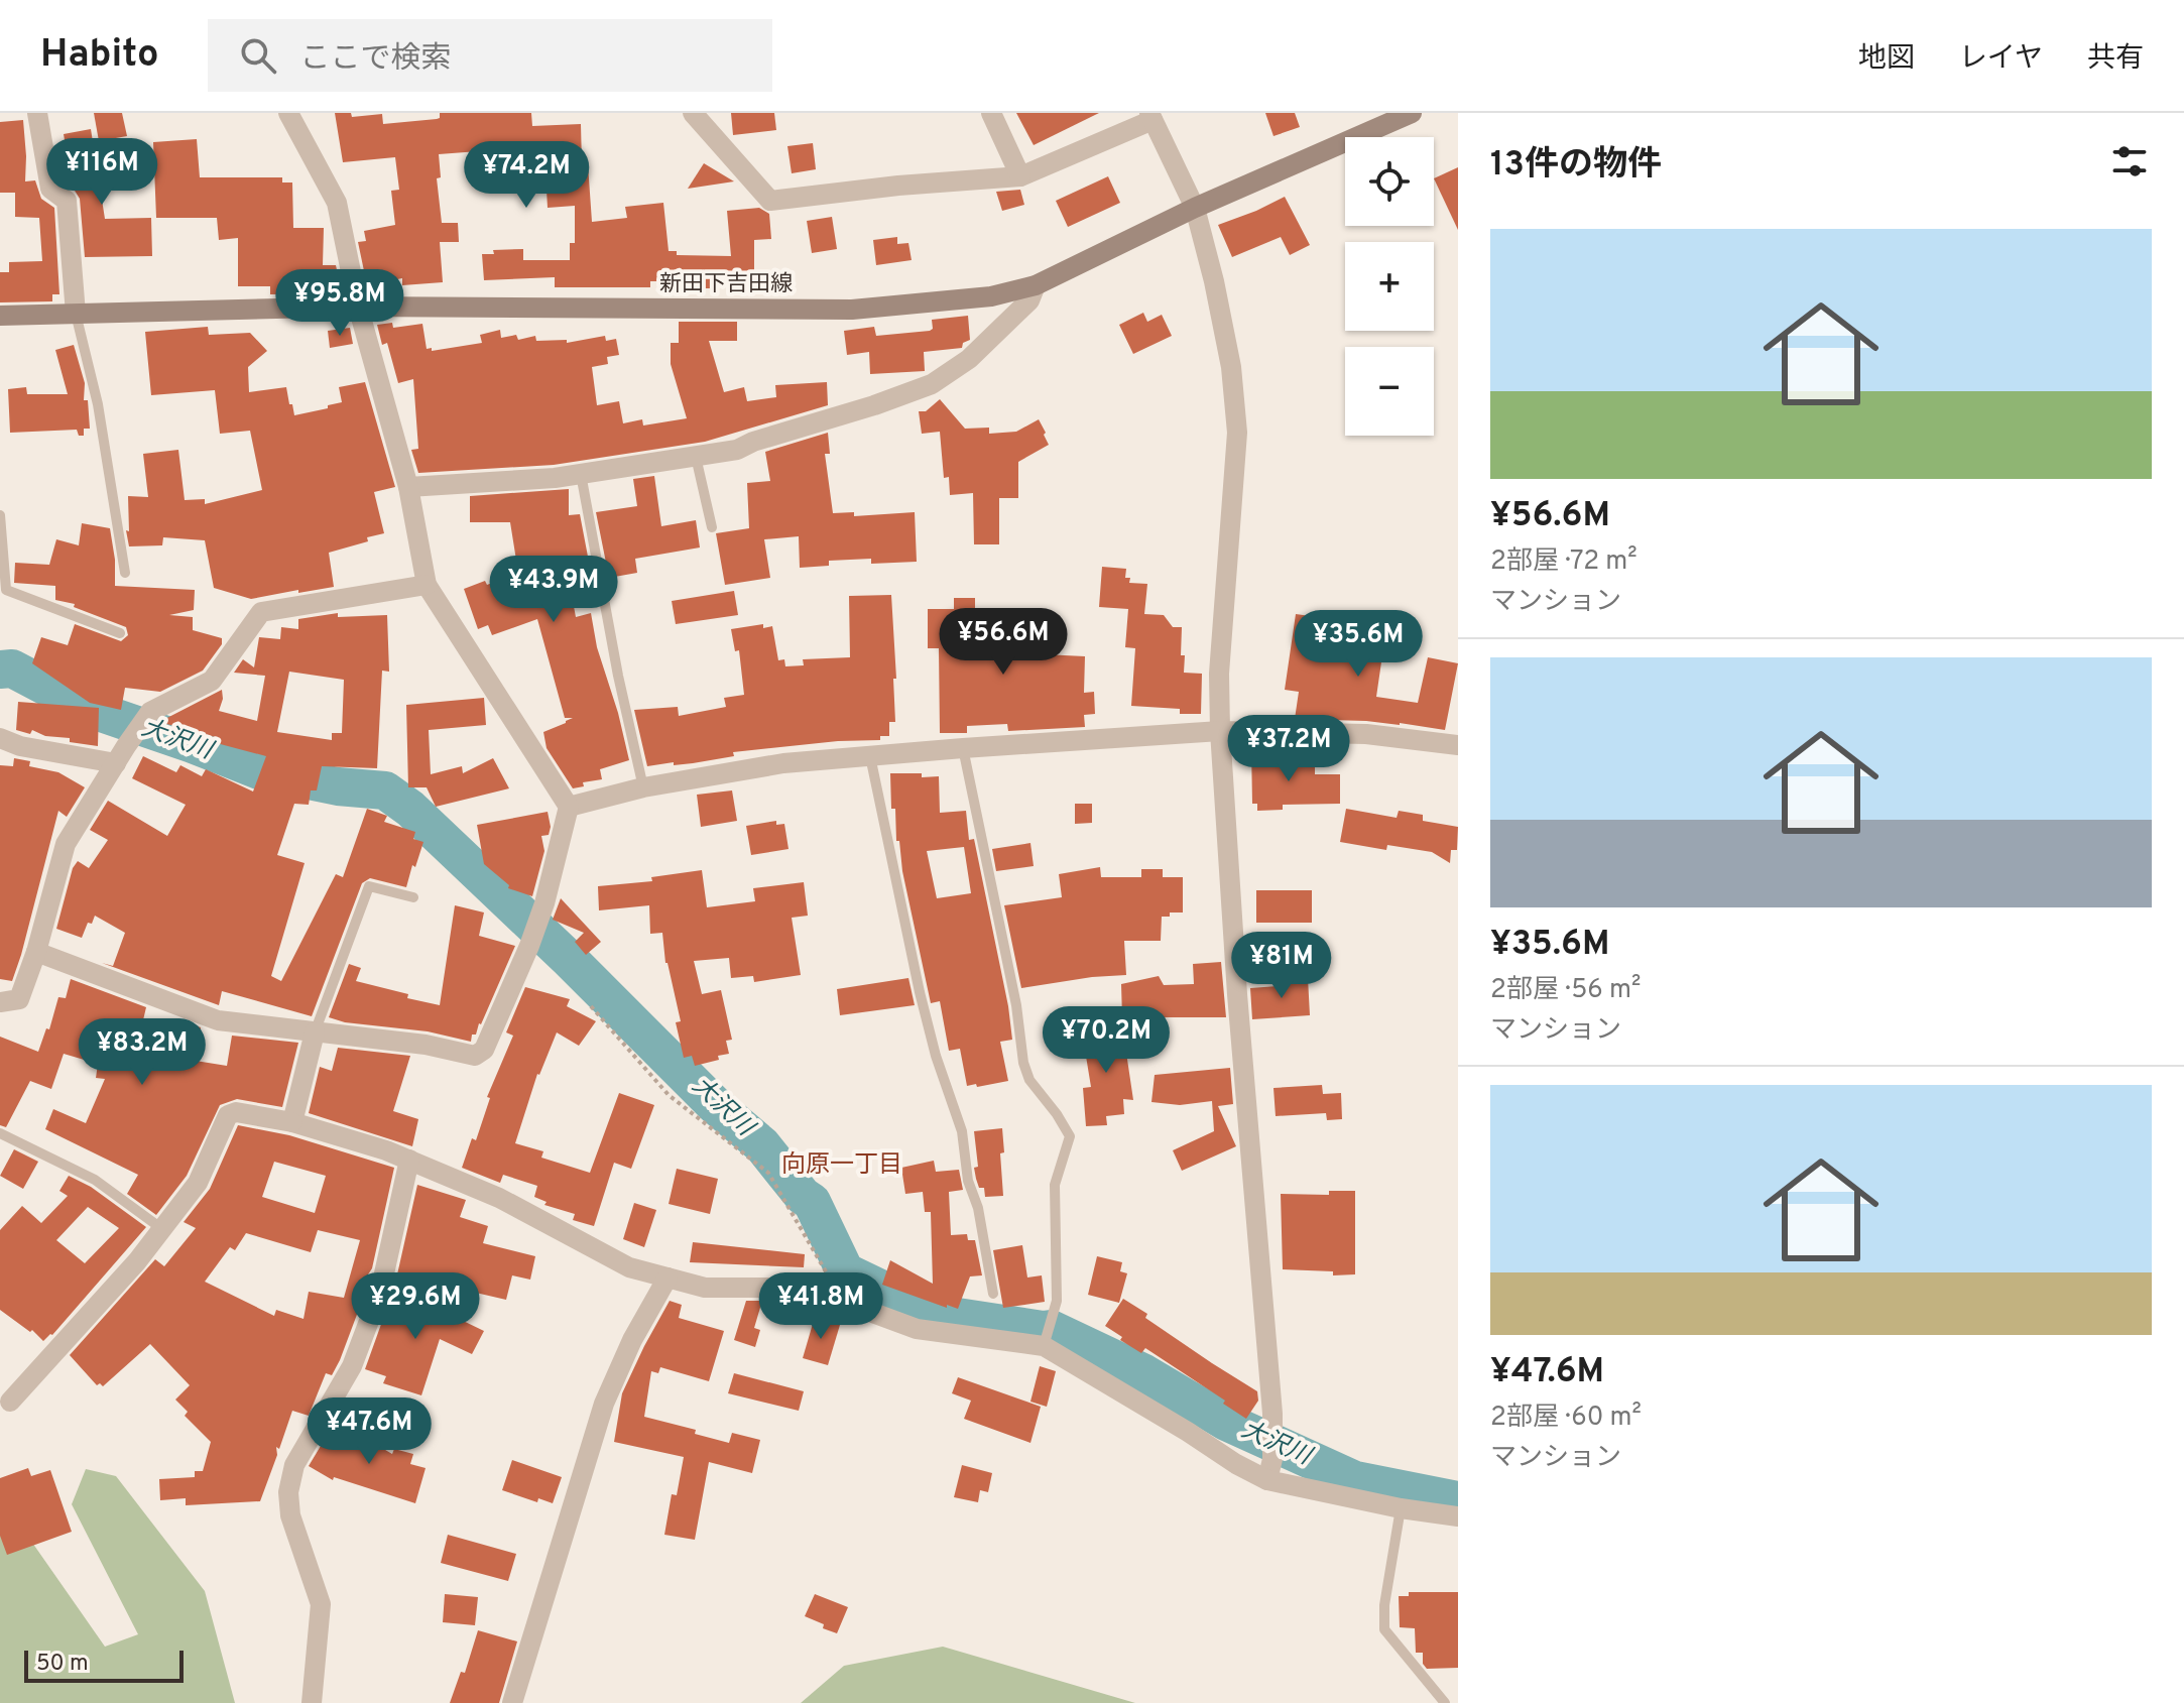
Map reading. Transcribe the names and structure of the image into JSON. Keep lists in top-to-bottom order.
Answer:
{
  "streets": {
    "main road": ["新田下吉田線"]
  },
  "districts": ["向原一丁目"],
  "water": ["大沢川"],
  "scale_bar": "50 m",
  "page": {
    "header": "Habito",
    "search": "ここで検索",
    "nav": ["地図", "レイヤ", "共有"],
    "heading": "13件の物件",
    "map_buttons": ["+", "−"],
    "price": [
      "¥116M",
      "¥74.2M",
      "¥95.8M",
      "¥43.9M",
      "¥56.6M",
      "¥35.6M",
      "¥37.2M",
      "¥81M",
      "¥70.2M",
      "¥83.2M",
      "¥29.6M",
      "¥41.8M",
      "¥47.6M"
    ],
    "list": [
      {
        "name": "¥56.6M",
        "note": "2部屋 · 72 m² · マンション"
      },
      {
        "name": "¥35.6M",
        "note": "2部屋 · 56 m² · マンション"
      },
      {
        "name": "¥47.6M",
        "note": "2部屋 · 60 m² · マンション"
      }
    ],
    "scale": "50 m"
  }
}
